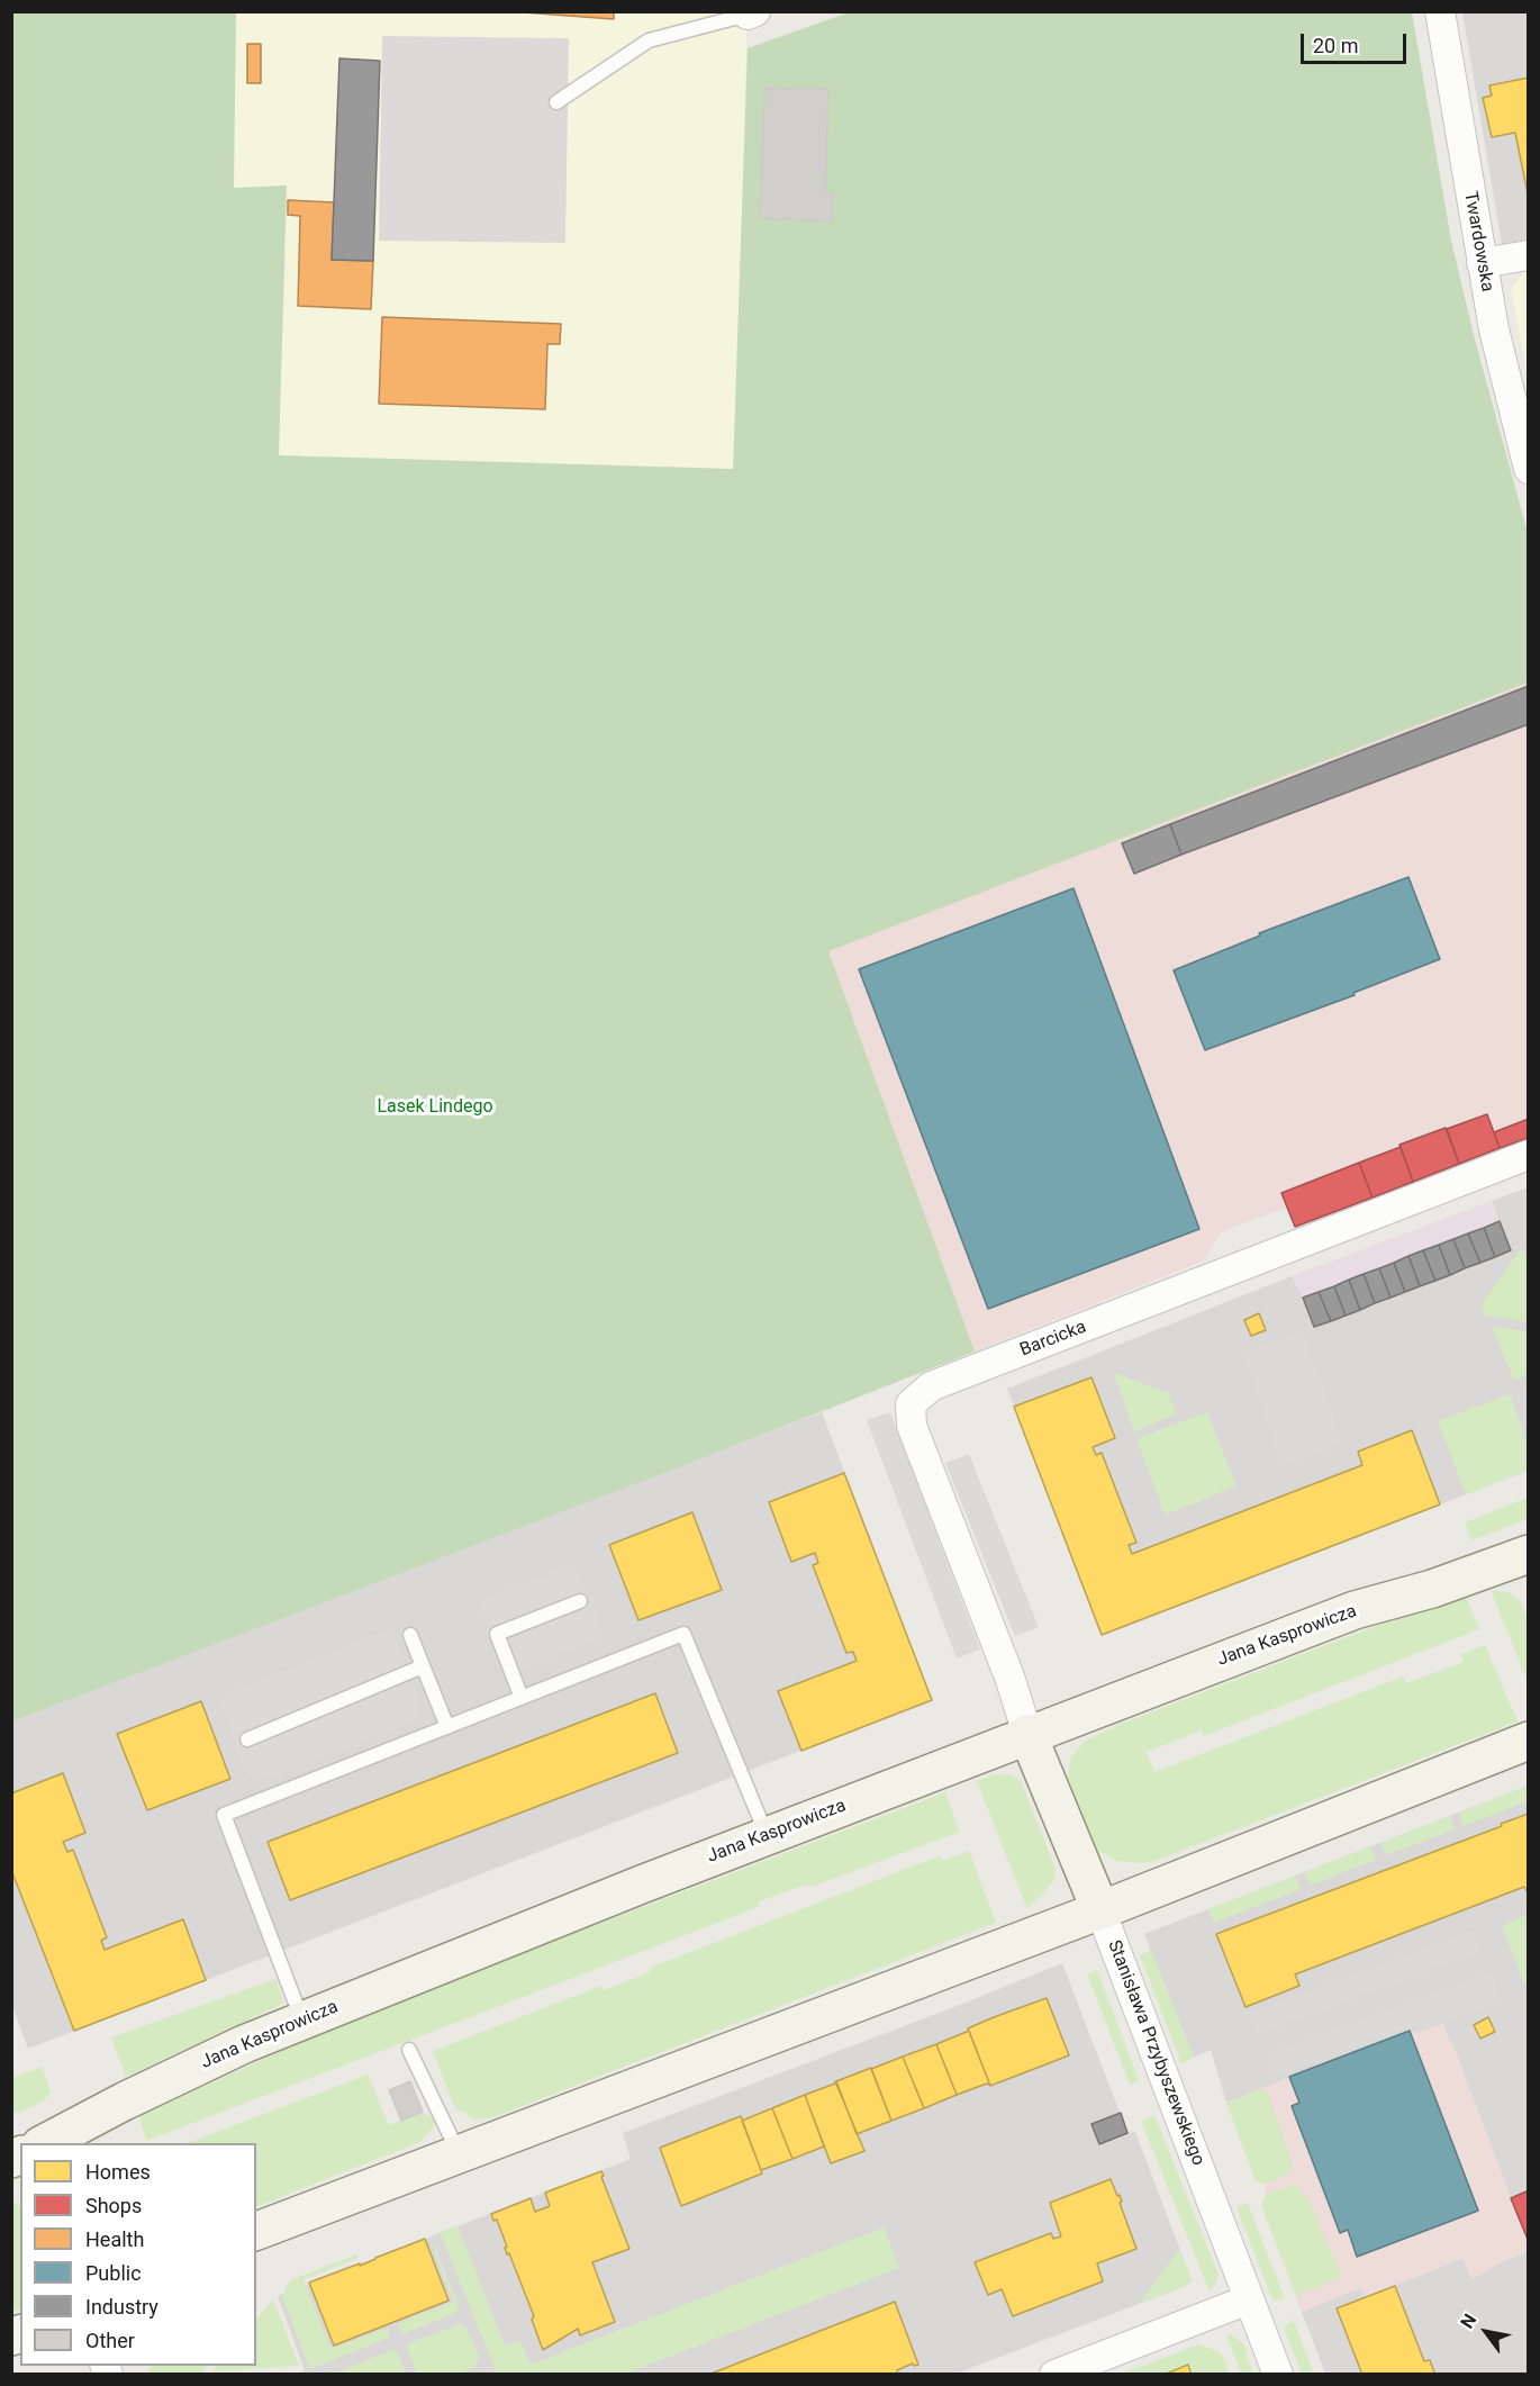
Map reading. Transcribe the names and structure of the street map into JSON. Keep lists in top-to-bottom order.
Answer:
{
  "streets": {
    "street": [
      "Twardowska",
      "Barcicka",
      "Jana Kasprowicza",
      "Stanisława Przybyszewskiego"
    ]
  },
  "crossings": [
    ["Barcicka", "Jana Kasprowicza"],
    ["Barcicka", "Stanisława Przybyszewskiego"],
    ["Jana Kasprowicza", "Stanisława Przybyszewskiego"]
  ],
  "parks": ["Lasek Lindego"],
  "legend": [
    "Homes",
    "Shops",
    "Health",
    "Public",
    "Industry",
    "Other"
  ],
  "scale_bar": "20 m",
  "north": "top left"
}
